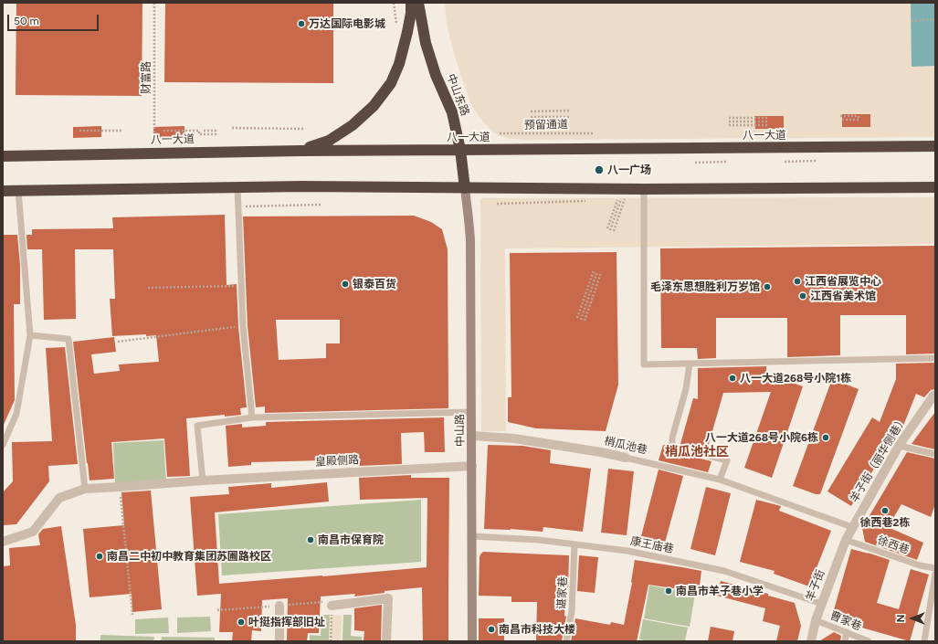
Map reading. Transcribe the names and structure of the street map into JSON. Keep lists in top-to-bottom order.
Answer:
{
  "streets": {
    "highway": ["中山东路", "八一大道"],
    "main road": ["中山路"],
    "street": [
      "梢瓜池巷",
      "羊子街（丽华侧巷）",
      "皇殿侧路",
      "羊子街"
    ],
    "lane": [
      "康王庙巷",
      "徐西巷",
      "谌家巷",
      "曹家巷"
    ],
    "path": ["财富路", "预留通道"]
  },
  "crossings": [
    ["财富路", "八一大道"],
    ["中山东路", "八一大道"],
    ["中山东路", "中山路"],
    ["中山路", "梢瓜池巷"],
    ["中山路", "皇殿侧路"],
    ["中山路", "康王庙巷"],
    ["梢瓜池巷", "羊子街（丽华侧巷）"],
    ["羊子街（丽华侧巷）", "徐西巷"],
    ["羊子街（丽华侧巷）", "羊子街"],
    ["康王庙巷", "羊子街"],
    ["康王庙巷", "谌家巷"],
    ["徐西巷", "羊子街"],
    ["羊子街", "曹家巷"]
  ],
  "districts": ["梢瓜池社区"],
  "places": [
    "万达国际电影城",
    "八一广场",
    "江西省展览中心",
    "银泰百货",
    "毛泽东思想胜利万岁馆",
    "江西省美术馆",
    "八一大道268号小院1栋",
    "八一大道268号小院6栋",
    "徐西巷2栋",
    "南昌市保育院",
    "南昌二中初中教育集团苏圃路校区",
    "南昌市羊子巷小学",
    "叶挺指挥部旧址",
    "南昌市科技大楼"
  ],
  "scale_bar": "50 m",
  "north": "left"
}
